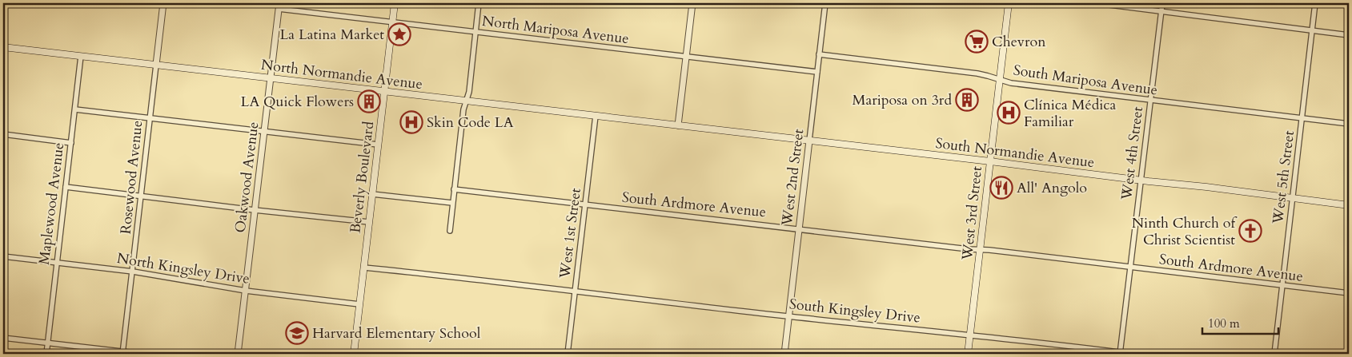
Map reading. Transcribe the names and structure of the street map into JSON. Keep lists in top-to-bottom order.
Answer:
{
  "streets": {
    "main road": [
      "North Normandie Avenue",
      "South Normandie Avenue",
      "Beverly Boulevard",
      "West 3rd Street"
    ],
    "street": [
      "North Mariposa Avenue",
      "South Mariposa Avenue",
      "West 4th Street",
      "Rosewood Avenue",
      "Oakwood Avenue",
      "West 2nd Street",
      "West 5th Street",
      "Maplewood Avenue",
      "South Ardmore Avenue",
      "West 1st Street",
      "North Kingsley Drive",
      "South Kingsley Drive"
    ]
  },
  "crossings": [
    ["North Mariposa Avenue", "Oakwood Avenue"],
    ["North Mariposa Avenue", "Beverly Boulevard"],
    ["North Normandie Avenue", "South Normandie Avenue"],
    ["North Normandie Avenue", "Rosewood Avenue"],
    ["North Normandie Avenue", "Oakwood Avenue"],
    ["North Normandie Avenue", "Beverly Boulevard"],
    ["North Normandie Avenue", "Maplewood Avenue"],
    ["North Normandie Avenue", "West 1st Street"],
    ["South Mariposa Avenue", "West 4th Street"],
    ["South Mariposa Avenue", "West 2nd Street"],
    ["South Mariposa Avenue", "West 5th Street"],
    ["South Mariposa Avenue", "West 3rd Street"],
    ["South Normandie Avenue", "West 4th Street"],
    ["South Normandie Avenue", "West 2nd Street"],
    ["South Normandie Avenue", "West 5th Street"],
    ["South Normandie Avenue", "West 3rd Street"],
    ["West 4th Street", "South Ardmore Avenue"],
    ["West 4th Street", "South Kingsley Drive"],
    ["Rosewood Avenue", "North Kingsley Drive"],
    ["Oakwood Avenue", "North Kingsley Drive"],
    ["Beverly Boulevard", "North Kingsley Drive"],
    ["West 2nd Street", "South Ardmore Avenue"],
    ["West 2nd Street", "South Kingsley Drive"],
    ["West 5th Street", "South Ardmore Avenue"],
    ["Maplewood Avenue", "North Kingsley Drive"],
    ["South Ardmore Avenue", "West 3rd Street"],
    ["South Ardmore Avenue", "West 1st Street"],
    ["West 3rd Street", "South Kingsley Drive"],
    ["West 1st Street", "South Kingsley Drive"]
  ],
  "places": {
    "place": ["La Latina Market"],
    "supermarket": ["Chevron"],
    "building": ["Mariposa on 3rd", "LA Quick Flowers"],
    "hospital": ["Clínica Médica Familiar", "Skin Code LA"],
    "restaurant": ["All' Angolo"],
    "church": ["Ninth Church of Christ Scientist"],
    "school or university": ["Harvard Elementary School"]
  },
  "scale_bar": "100 m"
}
